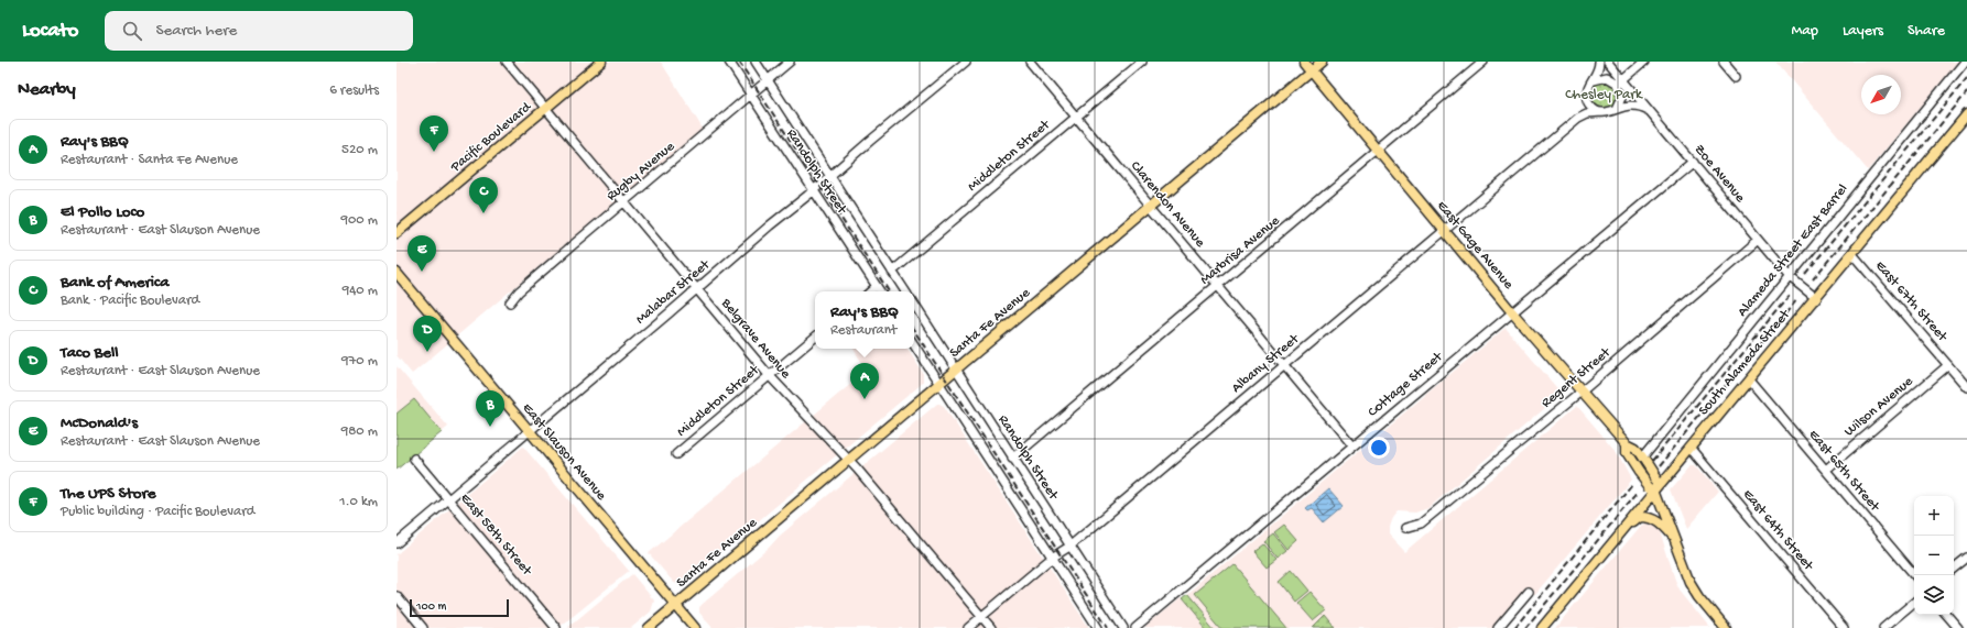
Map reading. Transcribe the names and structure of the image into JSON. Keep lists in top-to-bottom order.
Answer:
{
  "streets": {
    "main road": [
      "Pacific Boulevard",
      "East Gage Avenue",
      "Santa Fe Avenue",
      "South Alameda Street",
      "East Slauson Avenue"
    ],
    "street": [
      "Middleton Street",
      "Rugby Avenue",
      "Randolph Street",
      "Zoe Avenue",
      "Clarendon Avenue",
      "Marbrisa Avenue",
      "Alameda Street East Barrel",
      "Malabar Street",
      "East 67th Street",
      "Belgrave Avenue",
      "Albany Street",
      "Regent Street",
      "Cottage Street",
      "Wilson Avenue",
      "East 65th Street",
      "East 64th Street",
      "East 58th Street"
    ]
  },
  "crossings": [
    ["Pacific Boulevard", "Belgrave Avenue"],
    ["Middleton Street", "Randolph Street"],
    ["Middleton Street", "Clarendon Avenue"],
    ["Middleton Street", "Belgrave Avenue"],
    ["Rugby Avenue", "Randolph Street"],
    ["Rugby Avenue", "Belgrave Avenue"],
    ["Randolph Street", "Marbrisa Avenue"],
    ["Randolph Street", "Malabar Street"],
    ["Randolph Street", "Santa Fe Avenue"],
    ["Randolph Street", "Albany Street"],
    ["Zoe Avenue", "Alameda Street East Barrel"],
    ["Zoe Avenue", "South Alameda Street"],
    ["Zoe Avenue", "Albany Street"],
    ["Zoe Avenue", "Regent Street"],
    ["Zoe Avenue", "Cottage Street"],
    ["Clarendon Avenue", "Marbrisa Avenue"],
    ["Clarendon Avenue", "Santa Fe Avenue"],
    ["Clarendon Avenue", "Albany Street"],
    ["Clarendon Avenue", "Cottage Street"],
    ["East Gage Avenue", "Marbrisa Avenue"],
    ["East Gage Avenue", "Alameda Street East Barrel"],
    ["East Gage Avenue", "Santa Fe Avenue"],
    ["East Gage Avenue", "South Alameda Street"],
    ["East Gage Avenue", "Albany Street"],
    ["East Gage Avenue", "Regent Street"],
    ["East Gage Avenue", "Cottage Street"],
    ["Malabar Street", "Belgrave Avenue"],
    ["Malabar Street", "East Slauson Avenue"],
    ["Malabar Street", "East 58th Street"],
    ["East 67th Street", "South Alameda Street"],
    ["East 67th Street", "Wilson Avenue"],
    ["Santa Fe Avenue", "Belgrave Avenue"],
    ["Santa Fe Avenue", "East Slauson Avenue"],
    ["Belgrave Avenue", "Albany Street"],
    ["South Alameda Street", "East 65th Street"],
    ["South Alameda Street", "East 64th Street"],
    ["Wilson Avenue", "East 65th Street"]
  ],
  "parks": ["Chesley Park"],
  "scale_bar": "100 m",
  "north": "bottom left",
  "page": {
    "header": "Locato",
    "search": "Search here",
    "nav": ["Map", "Layers", "Share"],
    "heading": ["Nearby", "6 results"],
    "pins": [
      "F",
      "C",
      "E",
      "D",
      "A",
      "B"
    ],
    "list": [
      {
        "mark": "A",
        "name": "Ray's BBQ",
        "note": "Restaurant · Santa Fe Avenue",
        "value": "520 m"
      },
      {
        "mark": "B",
        "name": "El Pollo Loco",
        "note": "Restaurant · East Slauson Avenue",
        "value": "900 m"
      },
      {
        "mark": "C",
        "name": "Bank of America",
        "note": "Bank · Pacific Boulevard",
        "value": "940 m"
      },
      {
        "mark": "D",
        "name": "Taco Bell",
        "note": "Restaurant · East Slauson Avenue",
        "value": "970 m"
      },
      {
        "mark": "E",
        "name": "McDonald's",
        "note": "Restaurant · East Slauson Avenue",
        "value": "980 m"
      },
      {
        "mark": "F",
        "name": "The UPS Store",
        "note": "Public building · Pacific Boulevard",
        "value": "1.0 km"
      }
    ],
    "popup": ["Ray's BBQ", "Restaurant"],
    "map_buttons": ["+", "−"],
    "scale": "100 m"
  }
}
